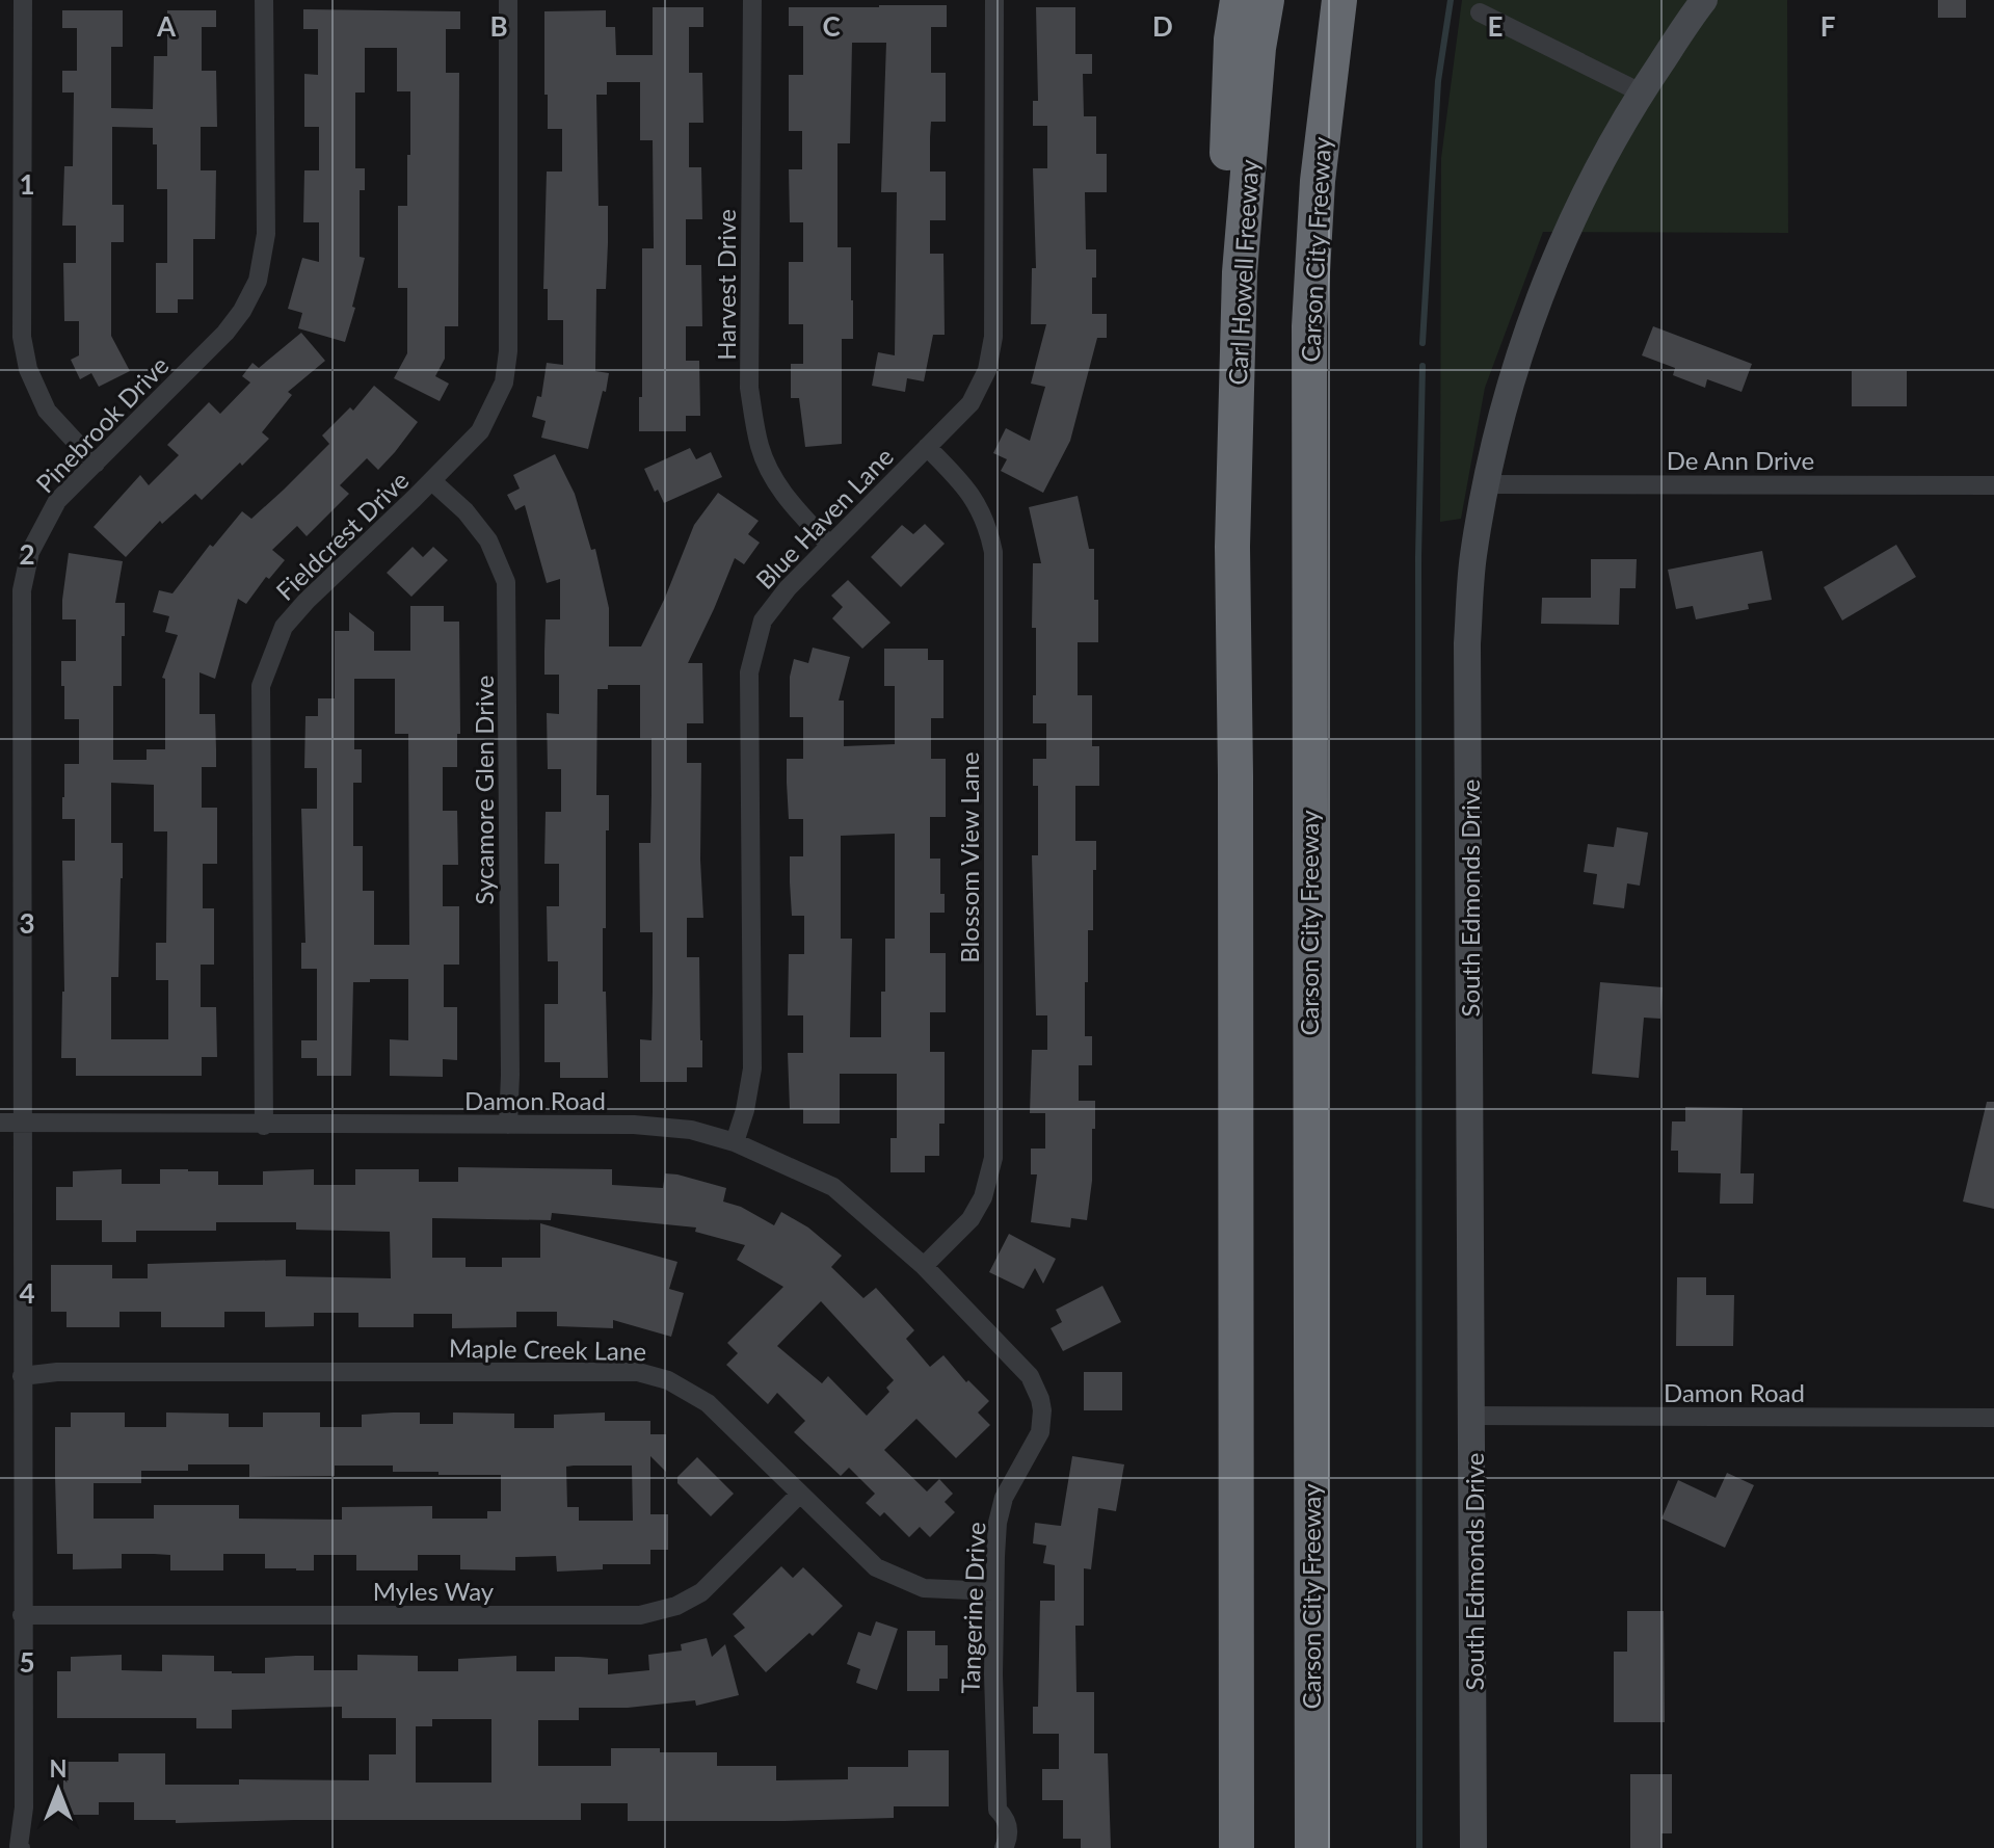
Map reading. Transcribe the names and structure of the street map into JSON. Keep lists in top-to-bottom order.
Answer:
{
  "streets": {
    "highway": ["Carson City Freeway", "Carl Howell Freeway"],
    "street": [
      "Harvest Drive",
      "Pinebrook Drive",
      "De Ann Drive",
      "Blue Haven Lane",
      "Fieldcrest Drive",
      "Sycamore Glen Drive",
      "Blossom View Lane",
      "South Edmonds Drive",
      "Damon Road",
      "Maple Creek Lane",
      "Myles Way",
      "Tangerine Drive"
    ]
  },
  "crossings": [
    ["Harvest Drive", "Blue Haven Lane"],
    ["Pinebrook Drive", "Damon Road"],
    ["Pinebrook Drive", "Maple Creek Lane"],
    ["Pinebrook Drive", "Myles Way"],
    ["De Ann Drive", "South Edmonds Drive"],
    ["Blue Haven Lane", "Blossom View Lane"],
    ["Blue Haven Lane", "Damon Road"],
    ["Fieldcrest Drive", "Sycamore Glen Drive"],
    ["Fieldcrest Drive", "Damon Road"],
    ["Sycamore Glen Drive", "Damon Road"],
    ["Blossom View Lane", "Damon Road"],
    ["South Edmonds Drive", "Damon Road"],
    ["Damon Road", "Tangerine Drive"],
    ["Maple Creek Lane", "Myles Way"],
    ["Maple Creek Lane", "Tangerine Drive"]
  ],
  "north": "top",
  "grid": {
    "columns": [
      "A",
      "B",
      "C",
      "D",
      "E",
      "F"
    ],
    "rows": [
      "1",
      "2",
      "3",
      "4",
      "5"
    ]
  }
}
